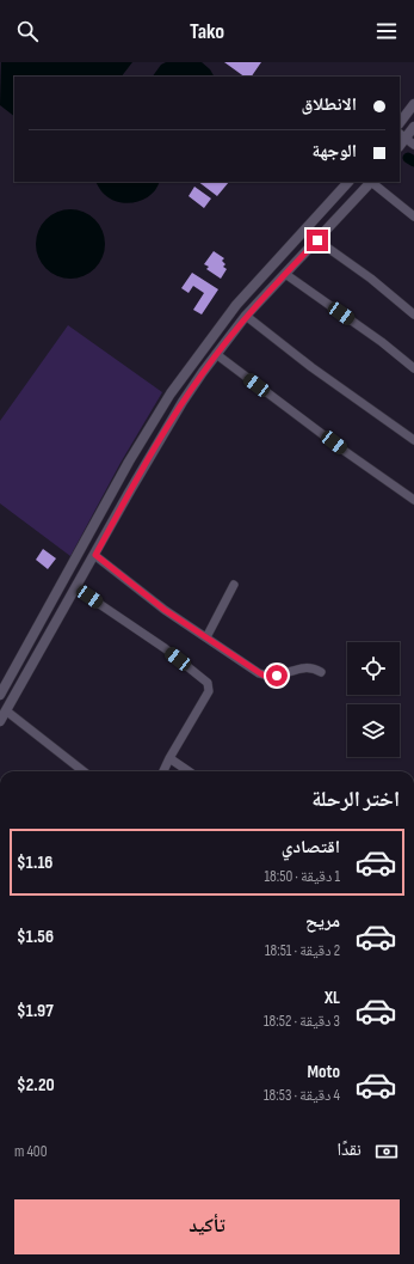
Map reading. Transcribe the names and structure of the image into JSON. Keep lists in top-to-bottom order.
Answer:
{
  "page": {
    "header": "Tako",
    "banner": ["الانطلاق", "الوجهة"],
    "heading": "اختر الرحلة",
    "list": [
      {
        "name": "اقتصادي",
        "note": "1 دقيقة · 18:50",
        "value": "$1.16"
      },
      {
        "name": "مريح",
        "note": "2 دقيقة · 18:51",
        "value": "$1.56"
      },
      {
        "name": "XL",
        "note": "3 دقيقة · 18:52",
        "value": "$1.97"
      },
      {
        "name": "Moto",
        "note": "4 دقيقة · 18:53",
        "value": "$2.20"
      }
    ],
    "pay": ["نقدًا", "400 m"],
    "buttons": "تأكيد"
  }
}
